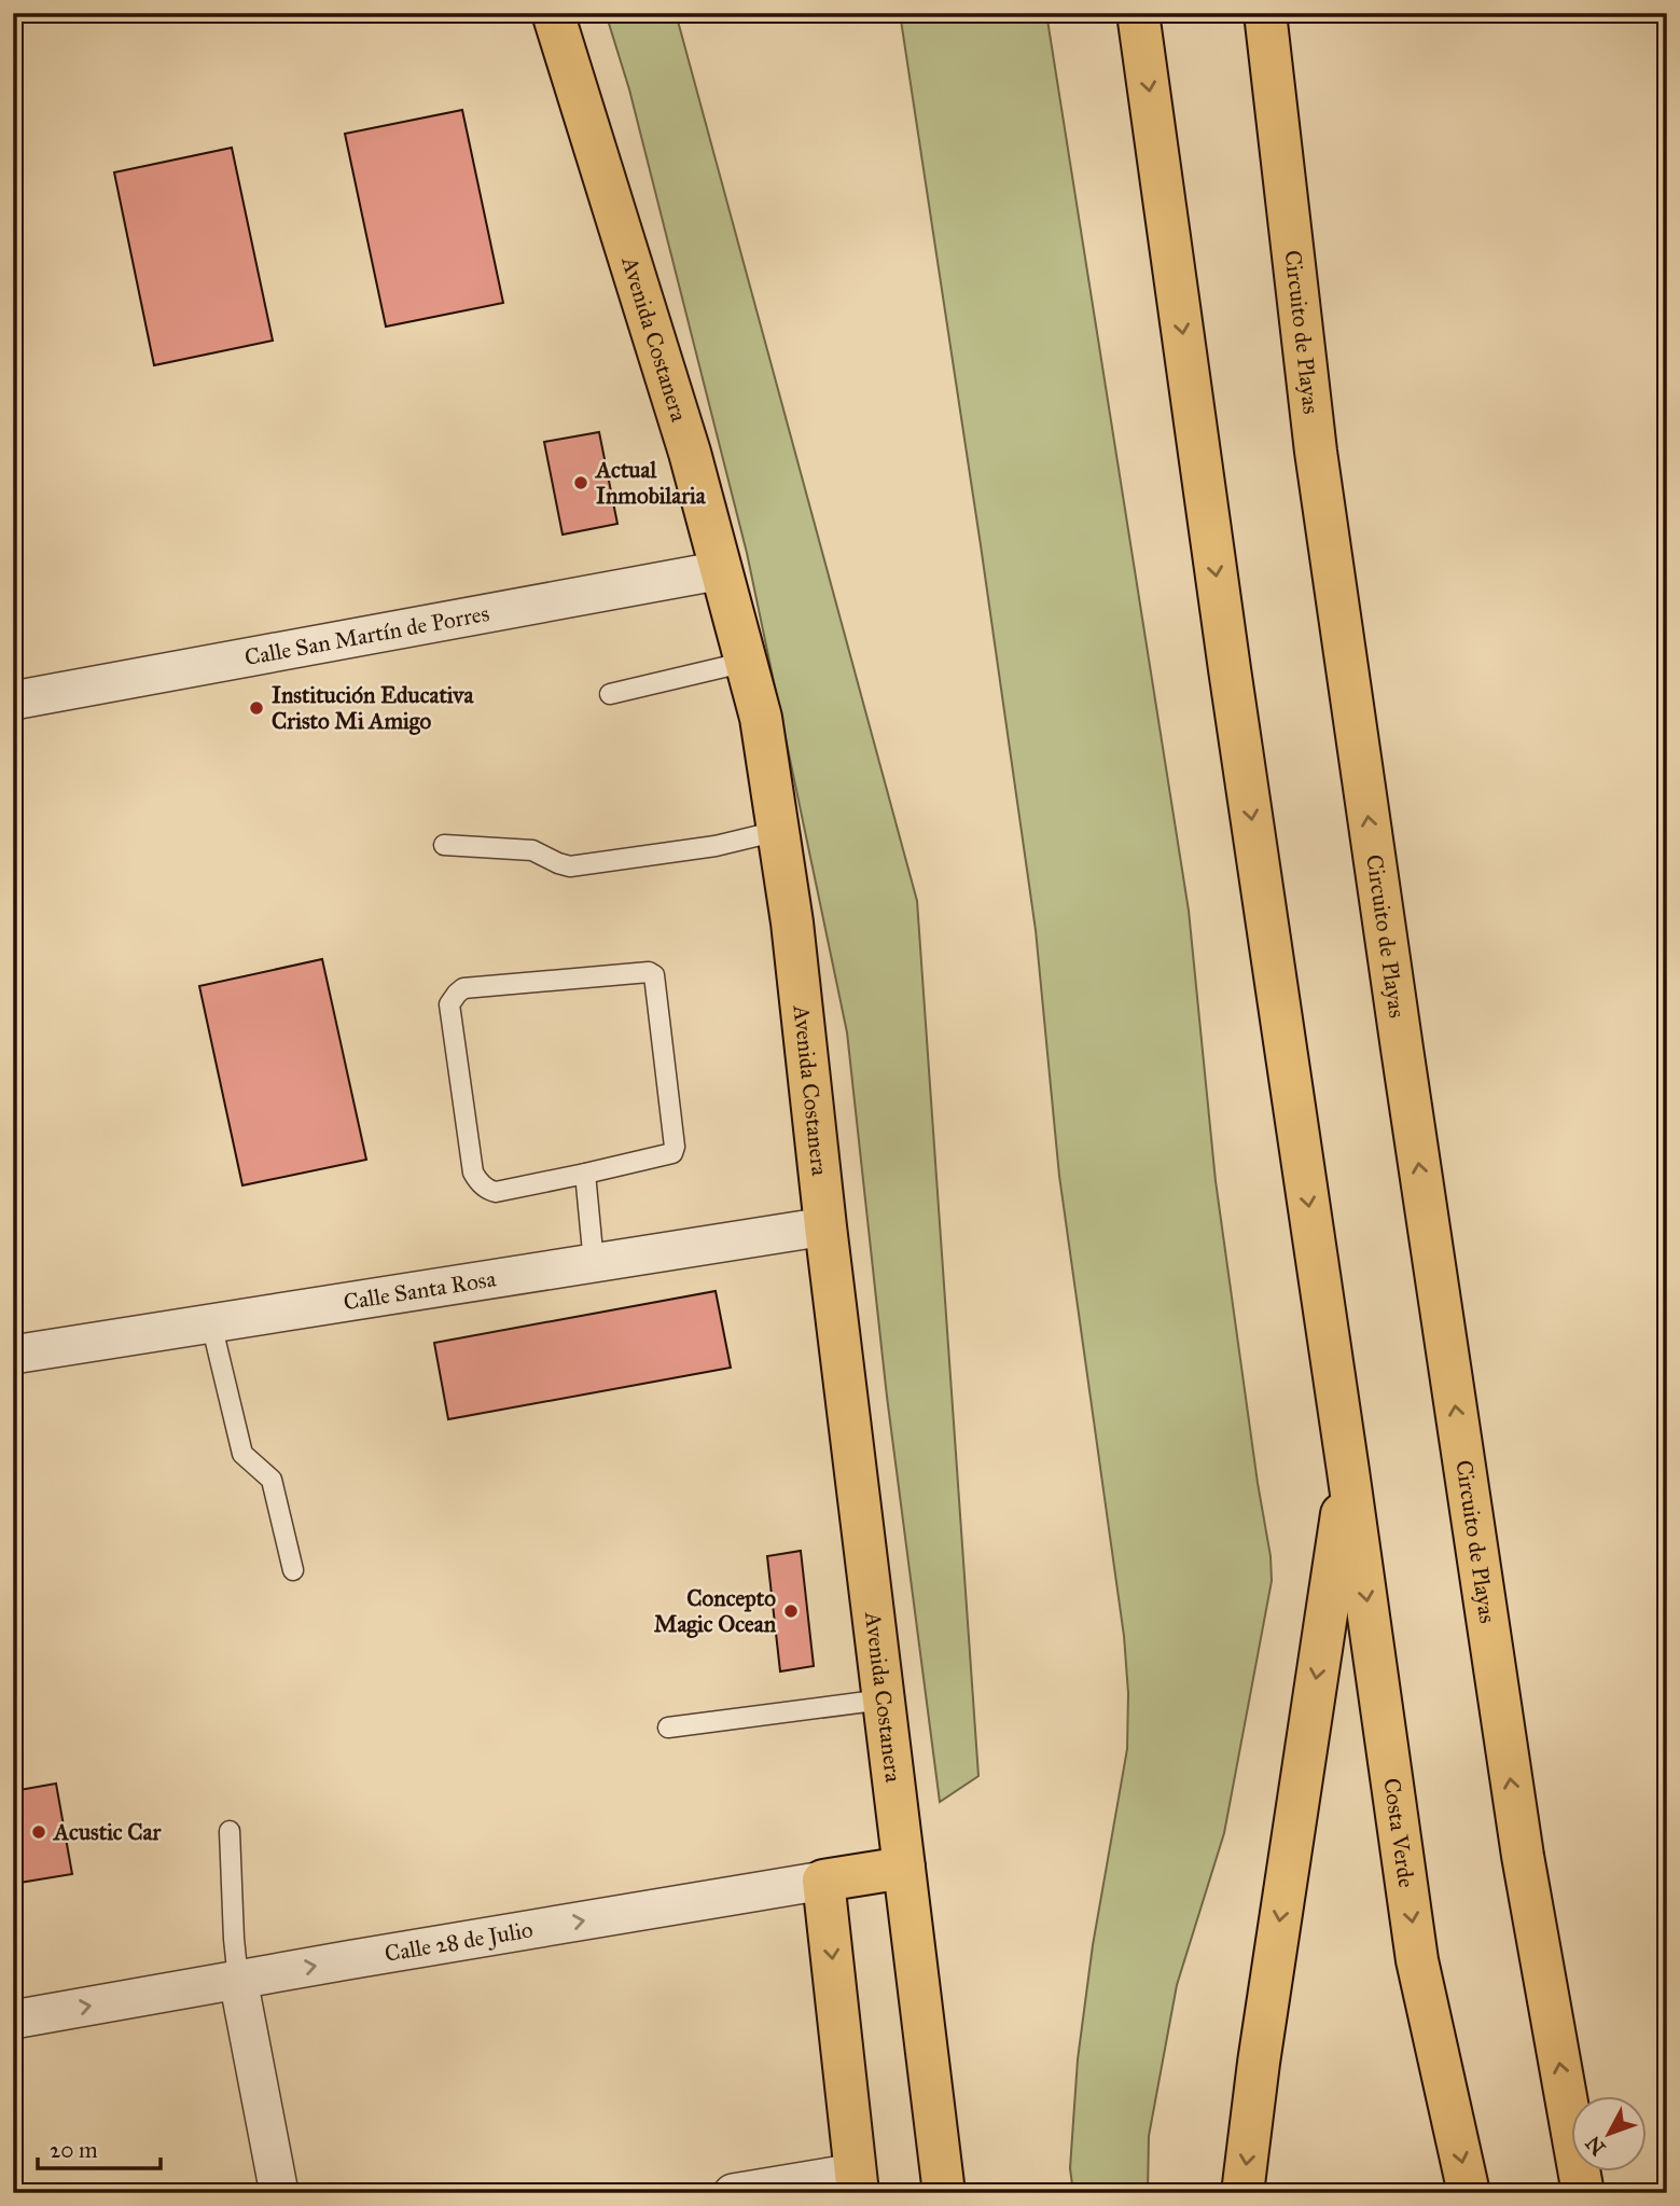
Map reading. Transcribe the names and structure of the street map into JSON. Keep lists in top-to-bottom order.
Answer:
{
  "streets": {
    "main road": [
      "Circuito de Playas",
      "Avenida Costanera",
      "Costa Verde",
      "Calle 28 de Julio"
    ],
    "street": ["Calle San Martín de Porres", "Calle Santa Rosa"]
  },
  "crossings": [
    ["Avenida Costanera", "Calle San Martín de Porres"],
    ["Avenida Costanera", "Calle Santa Rosa"],
    ["Avenida Costanera", "Calle 28 de Julio"]
  ],
  "one_way": ["Calle 28 de Julio"],
  "places": [
    "Actual Inmobilaria",
    "Institución Educativa Cristo Mi Amigo",
    "Concepto Magic Ocean",
    "Acustic Car"
  ],
  "scale_bar": "20 m",
  "north": "bottom left"
}
